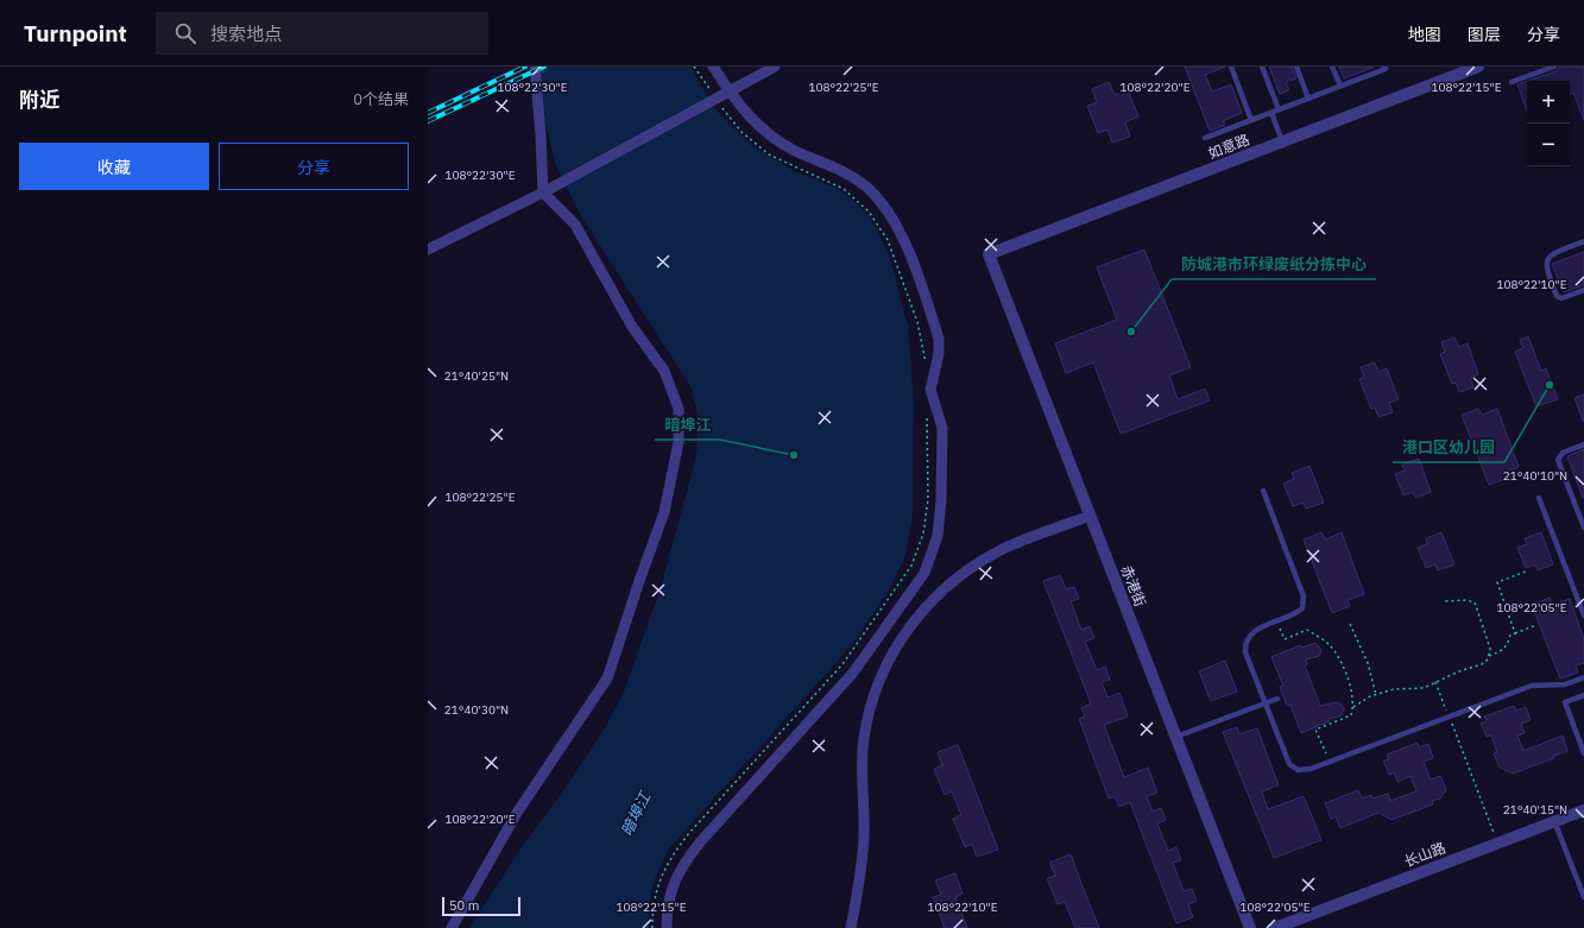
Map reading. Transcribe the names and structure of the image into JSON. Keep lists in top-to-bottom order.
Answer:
{
  "streets": {
    "street": ["如意路", "赤港街", "长山路"]
  },
  "crossings": [
    ["如意路", "赤港街"]
  ],
  "water": ["暗埠江"],
  "places": ["防城港市环绿废纸分拣中心", "港口区幼儿园", "暗埠江"],
  "scale_bar": "50 m",
  "page": {
    "header": "Turnpoint",
    "search": "搜索地点",
    "nav": ["地图", "图层", "分享"],
    "heading": ["附近", "0个结果"],
    "map_buttons": ["+", "−"],
    "buttons": ["收藏", "分享"],
    "scale": "50 m"
  },
  "coordinates": [
    "108°22'30\"E",
    "108°22'25\"E",
    "108°22'20\"E",
    "108°22'15\"E",
    "108°22'10\"E",
    "21°40'25\"N",
    "21°40'10\"N",
    "108°22'05\"E",
    "21°40'30\"N",
    "21°40'15\"N"
  ]
}
